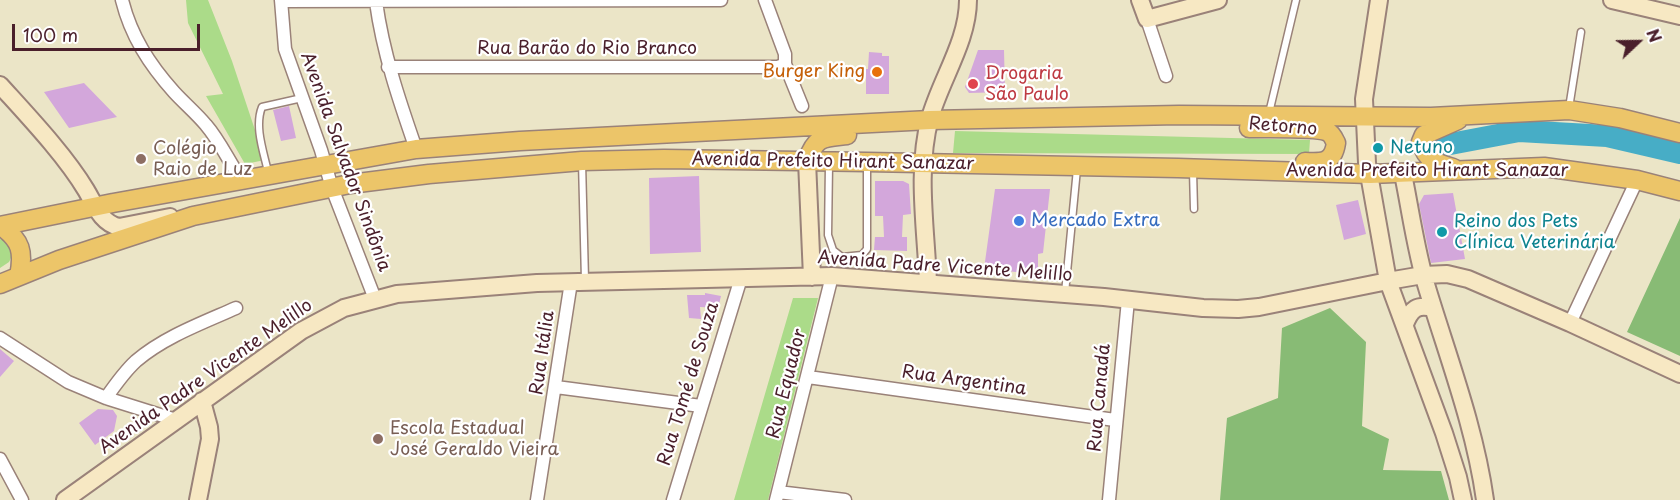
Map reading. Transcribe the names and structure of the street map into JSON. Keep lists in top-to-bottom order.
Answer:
{
  "streets": {
    "main road": ["Retorno", "Avenida Prefeito Hirant Sanazar", "Avenida Padre Vicente Melillo"],
    "street": [
      "Rua Barão do Rio Branco",
      "Avenida Salvador Sindônia",
      "Rua Itália",
      "Rua Argentina",
      "Rua Tomé de Souza",
      "Rua Equador",
      "Rua Canadá"
    ]
  },
  "crossings": [
    ["Retorno", "Avenida Prefeito Hirant Sanazar"],
    ["Avenida Salvador Sindônia", "Avenida Prefeito Hirant Sanazar"],
    ["Avenida Salvador Sindônia", "Avenida Padre Vicente Melillo"],
    ["Avenida Padre Vicente Melillo", "Rua Itália"],
    ["Avenida Padre Vicente Melillo", "Rua Tomé de Souza"],
    ["Avenida Padre Vicente Melillo", "Rua Equador"],
    ["Avenida Padre Vicente Melillo", "Rua Canadá"],
    ["Rua Argentina", "Rua Equador"],
    ["Rua Argentina", "Rua Canadá"]
  ],
  "places": [
    "Burger King",
    "Drogaria São Paulo",
    "Netuno",
    "Colégio Raio de Luz",
    "Mercado Extra",
    "Reino dos Pets Clínica Veterinária",
    "Escola Estadual José Geraldo Vieira"
  ],
  "scale_bar": "100 m",
  "north": "right"
}
